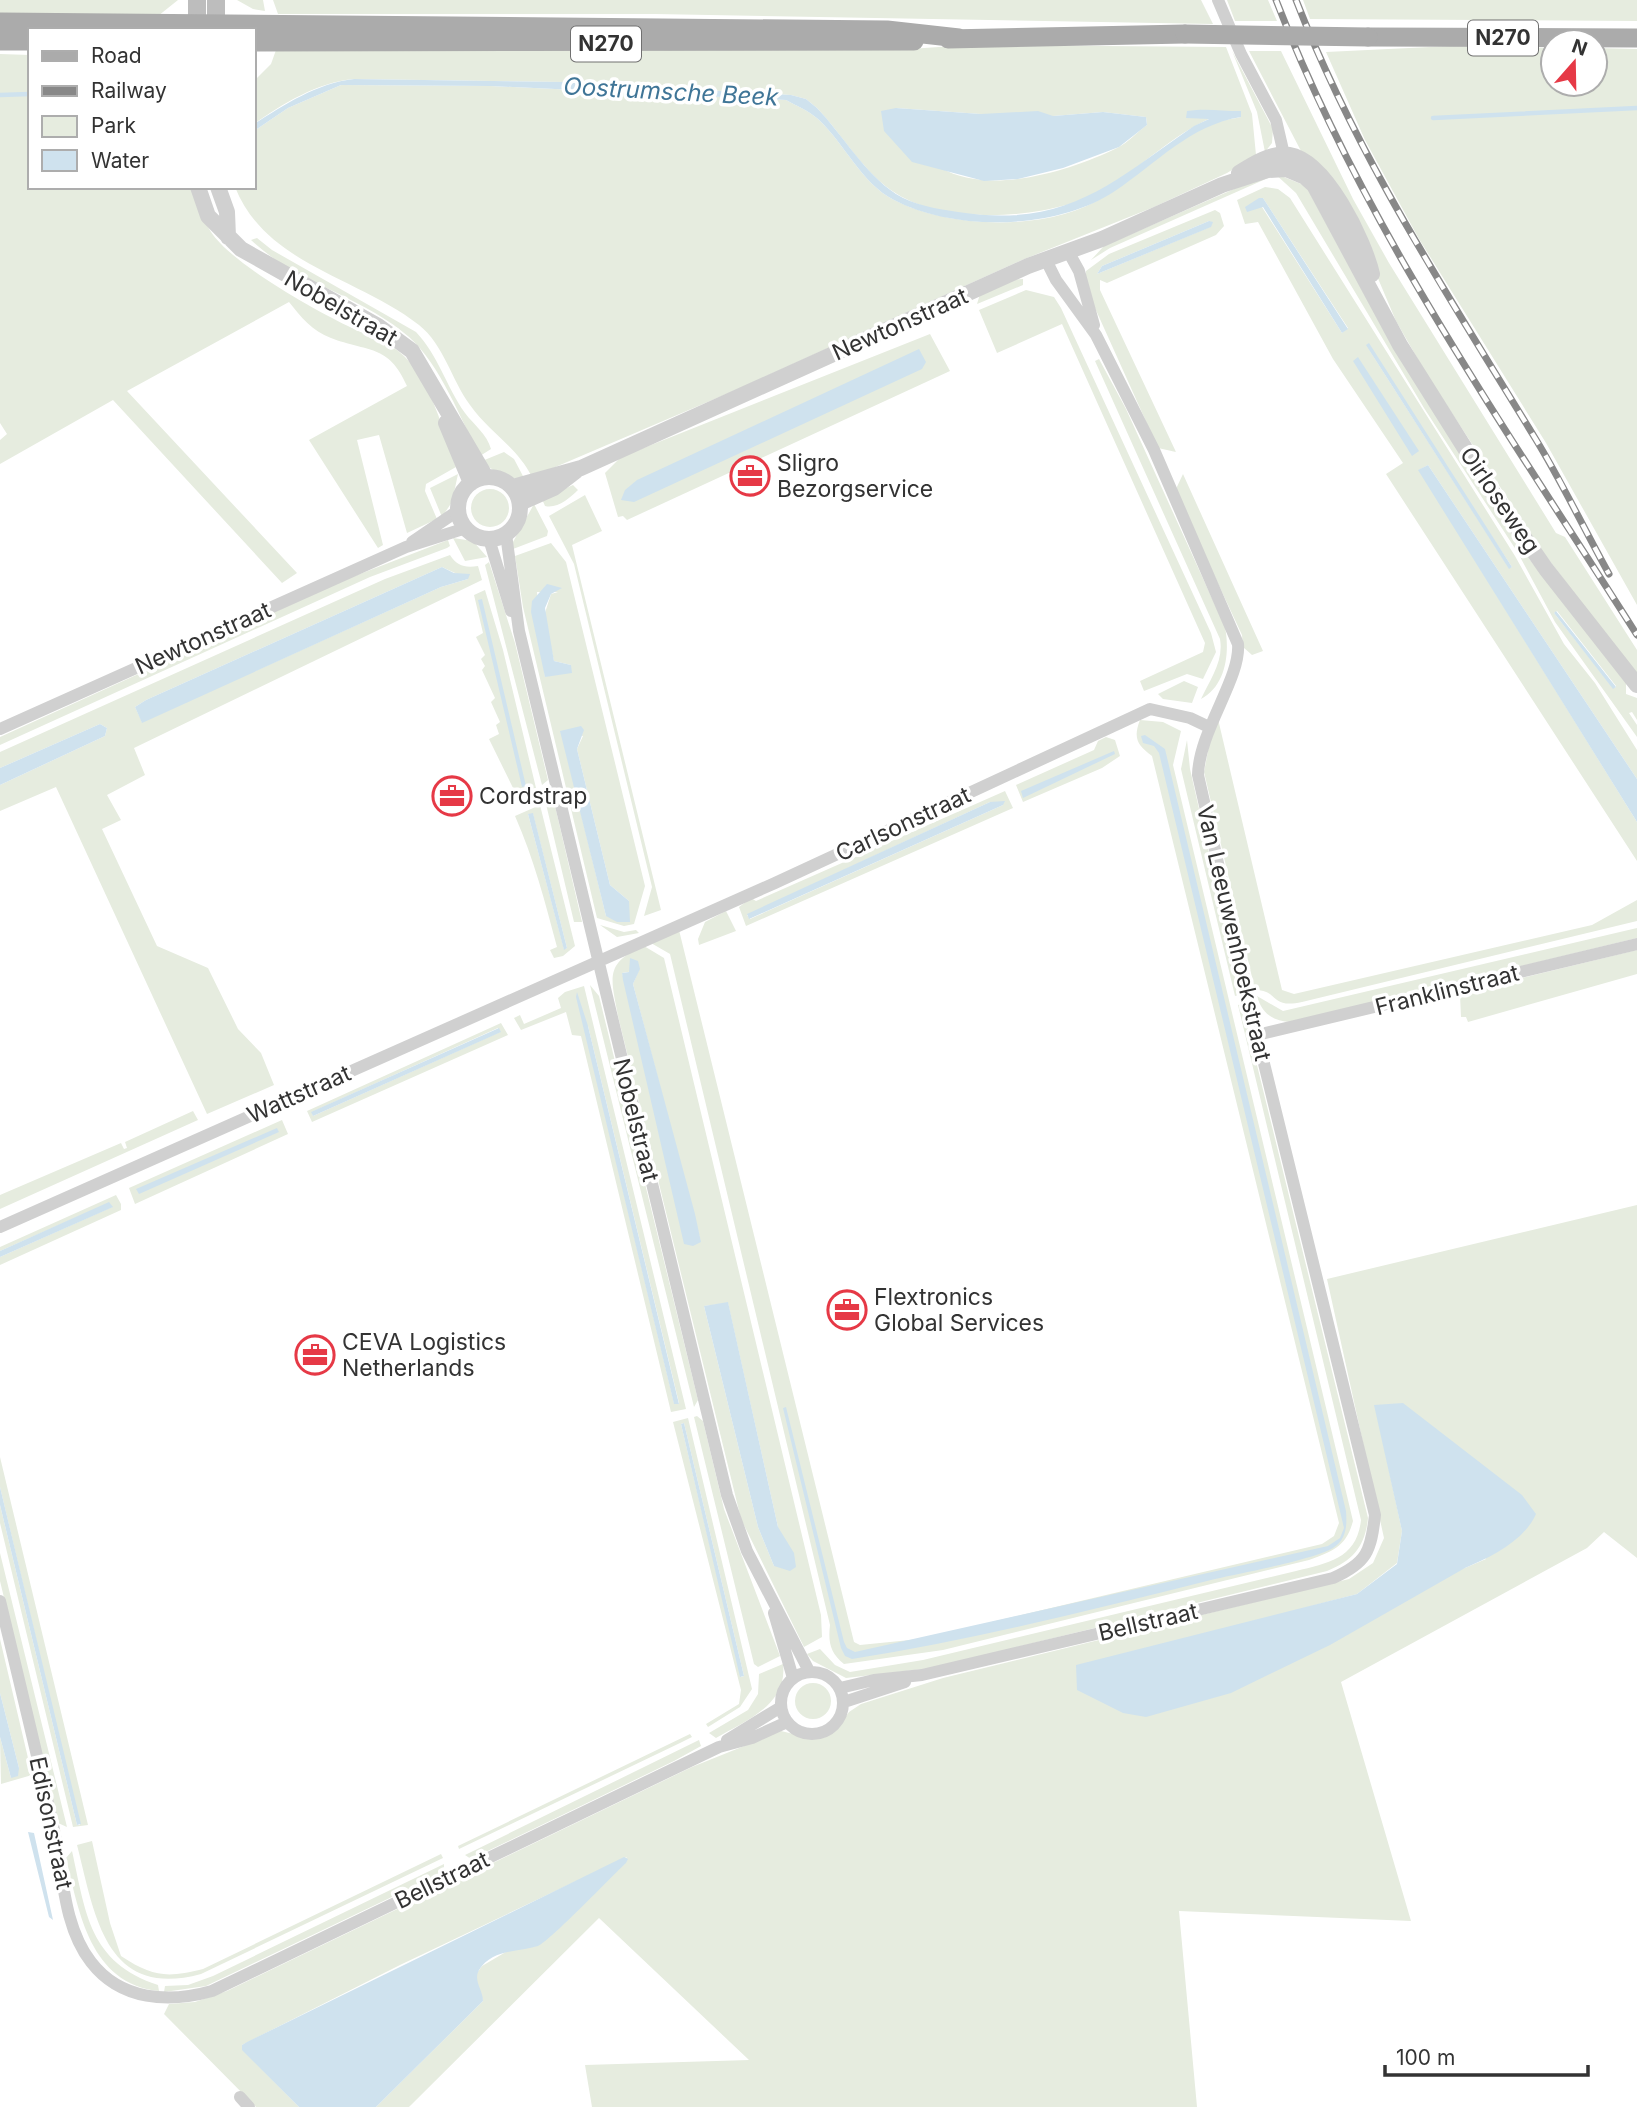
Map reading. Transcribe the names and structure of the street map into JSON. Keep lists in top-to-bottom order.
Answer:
{
  "streets": {
    "main road": ["N270"],
    "street": [
      "Nobelstraat",
      "Newtonstraat",
      "Oirloseweg",
      "Carlsonstraat",
      "Van Leeuwenhoekstraat",
      "Franklinstraat",
      "Wattstraat",
      "Bellstraat",
      "Edisonstraat"
    ]
  },
  "crossings": [
    ["Nobelstraat", "Newtonstraat"],
    ["Nobelstraat", "Carlsonstraat"],
    ["Nobelstraat", "Wattstraat"],
    ["Nobelstraat", "Bellstraat"],
    ["Newtonstraat", "Oirloseweg"],
    ["Newtonstraat", "Van Leeuwenhoekstraat"],
    ["Carlsonstraat", "Van Leeuwenhoekstraat"],
    ["Carlsonstraat", "Wattstraat"],
    ["Van Leeuwenhoekstraat", "Franklinstraat"],
    ["Van Leeuwenhoekstraat", "Bellstraat"],
    ["Bellstraat", "Edisonstraat"]
  ],
  "water": ["Oostrumsche Beek"],
  "places": {
    "office": [
      "Sligro Bezorgservice",
      "Cordstrap",
      "Flextronics Global Services",
      "CEVA Logistics Netherlands"
    ]
  },
  "legend": [
    "Road",
    "Railway",
    "Park",
    "Water"
  ],
  "scale_bar": "100 m",
  "north": "top"
}
